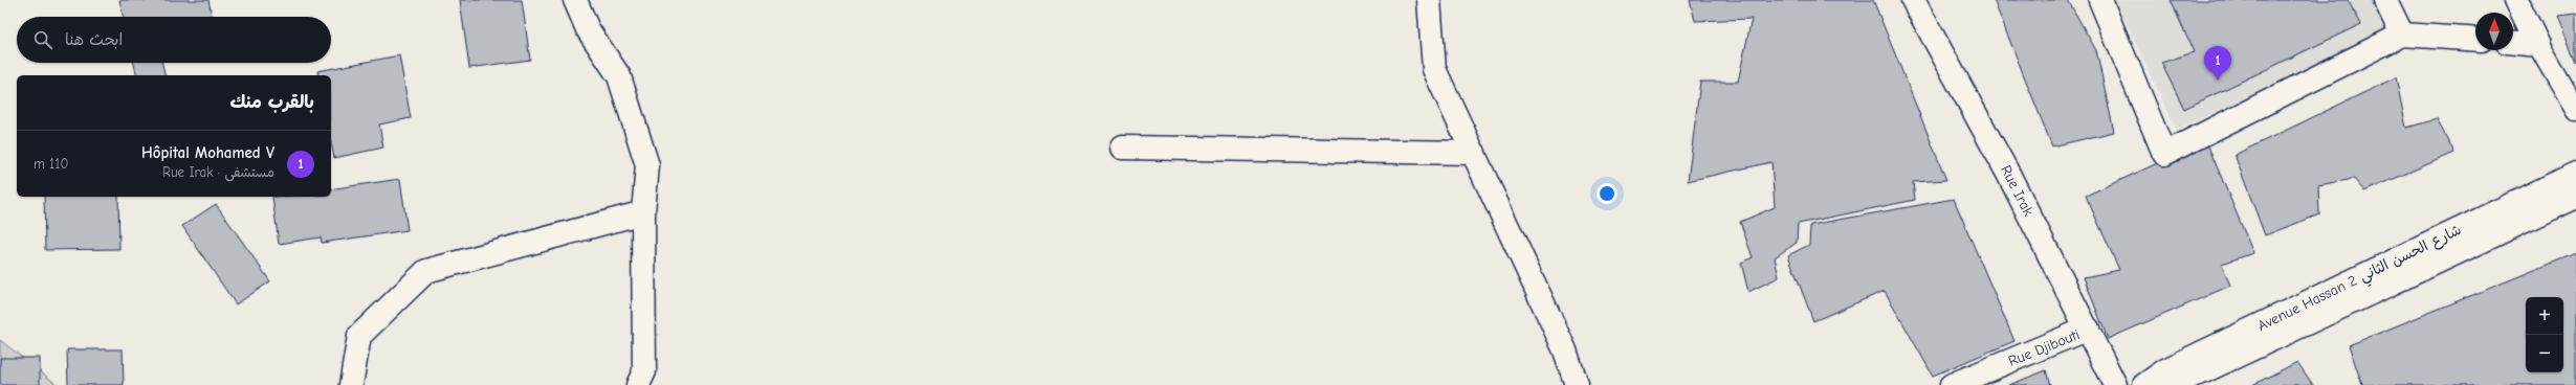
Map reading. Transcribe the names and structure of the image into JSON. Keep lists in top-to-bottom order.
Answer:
{
  "streets": {
    "street": ["Rue Irak", "Avenue Hassan 2 شارع الحسن الثاني", "Rue Djibouti"]
  },
  "crossings": [
    ["Rue Irak", "Rue Djibouti"]
  ],
  "north": "top",
  "page": {
    "search": "ابحث هنا",
    "pins": "1",
    "heading": "بالقرب منك",
    "list": [
      {
        "mark": "1",
        "name": "Hôpital Mohamed V",
        "note": "مستشفى · Rue Irak",
        "value": "110 m"
      }
    ],
    "map_buttons": ["+", "−"]
  }
}
